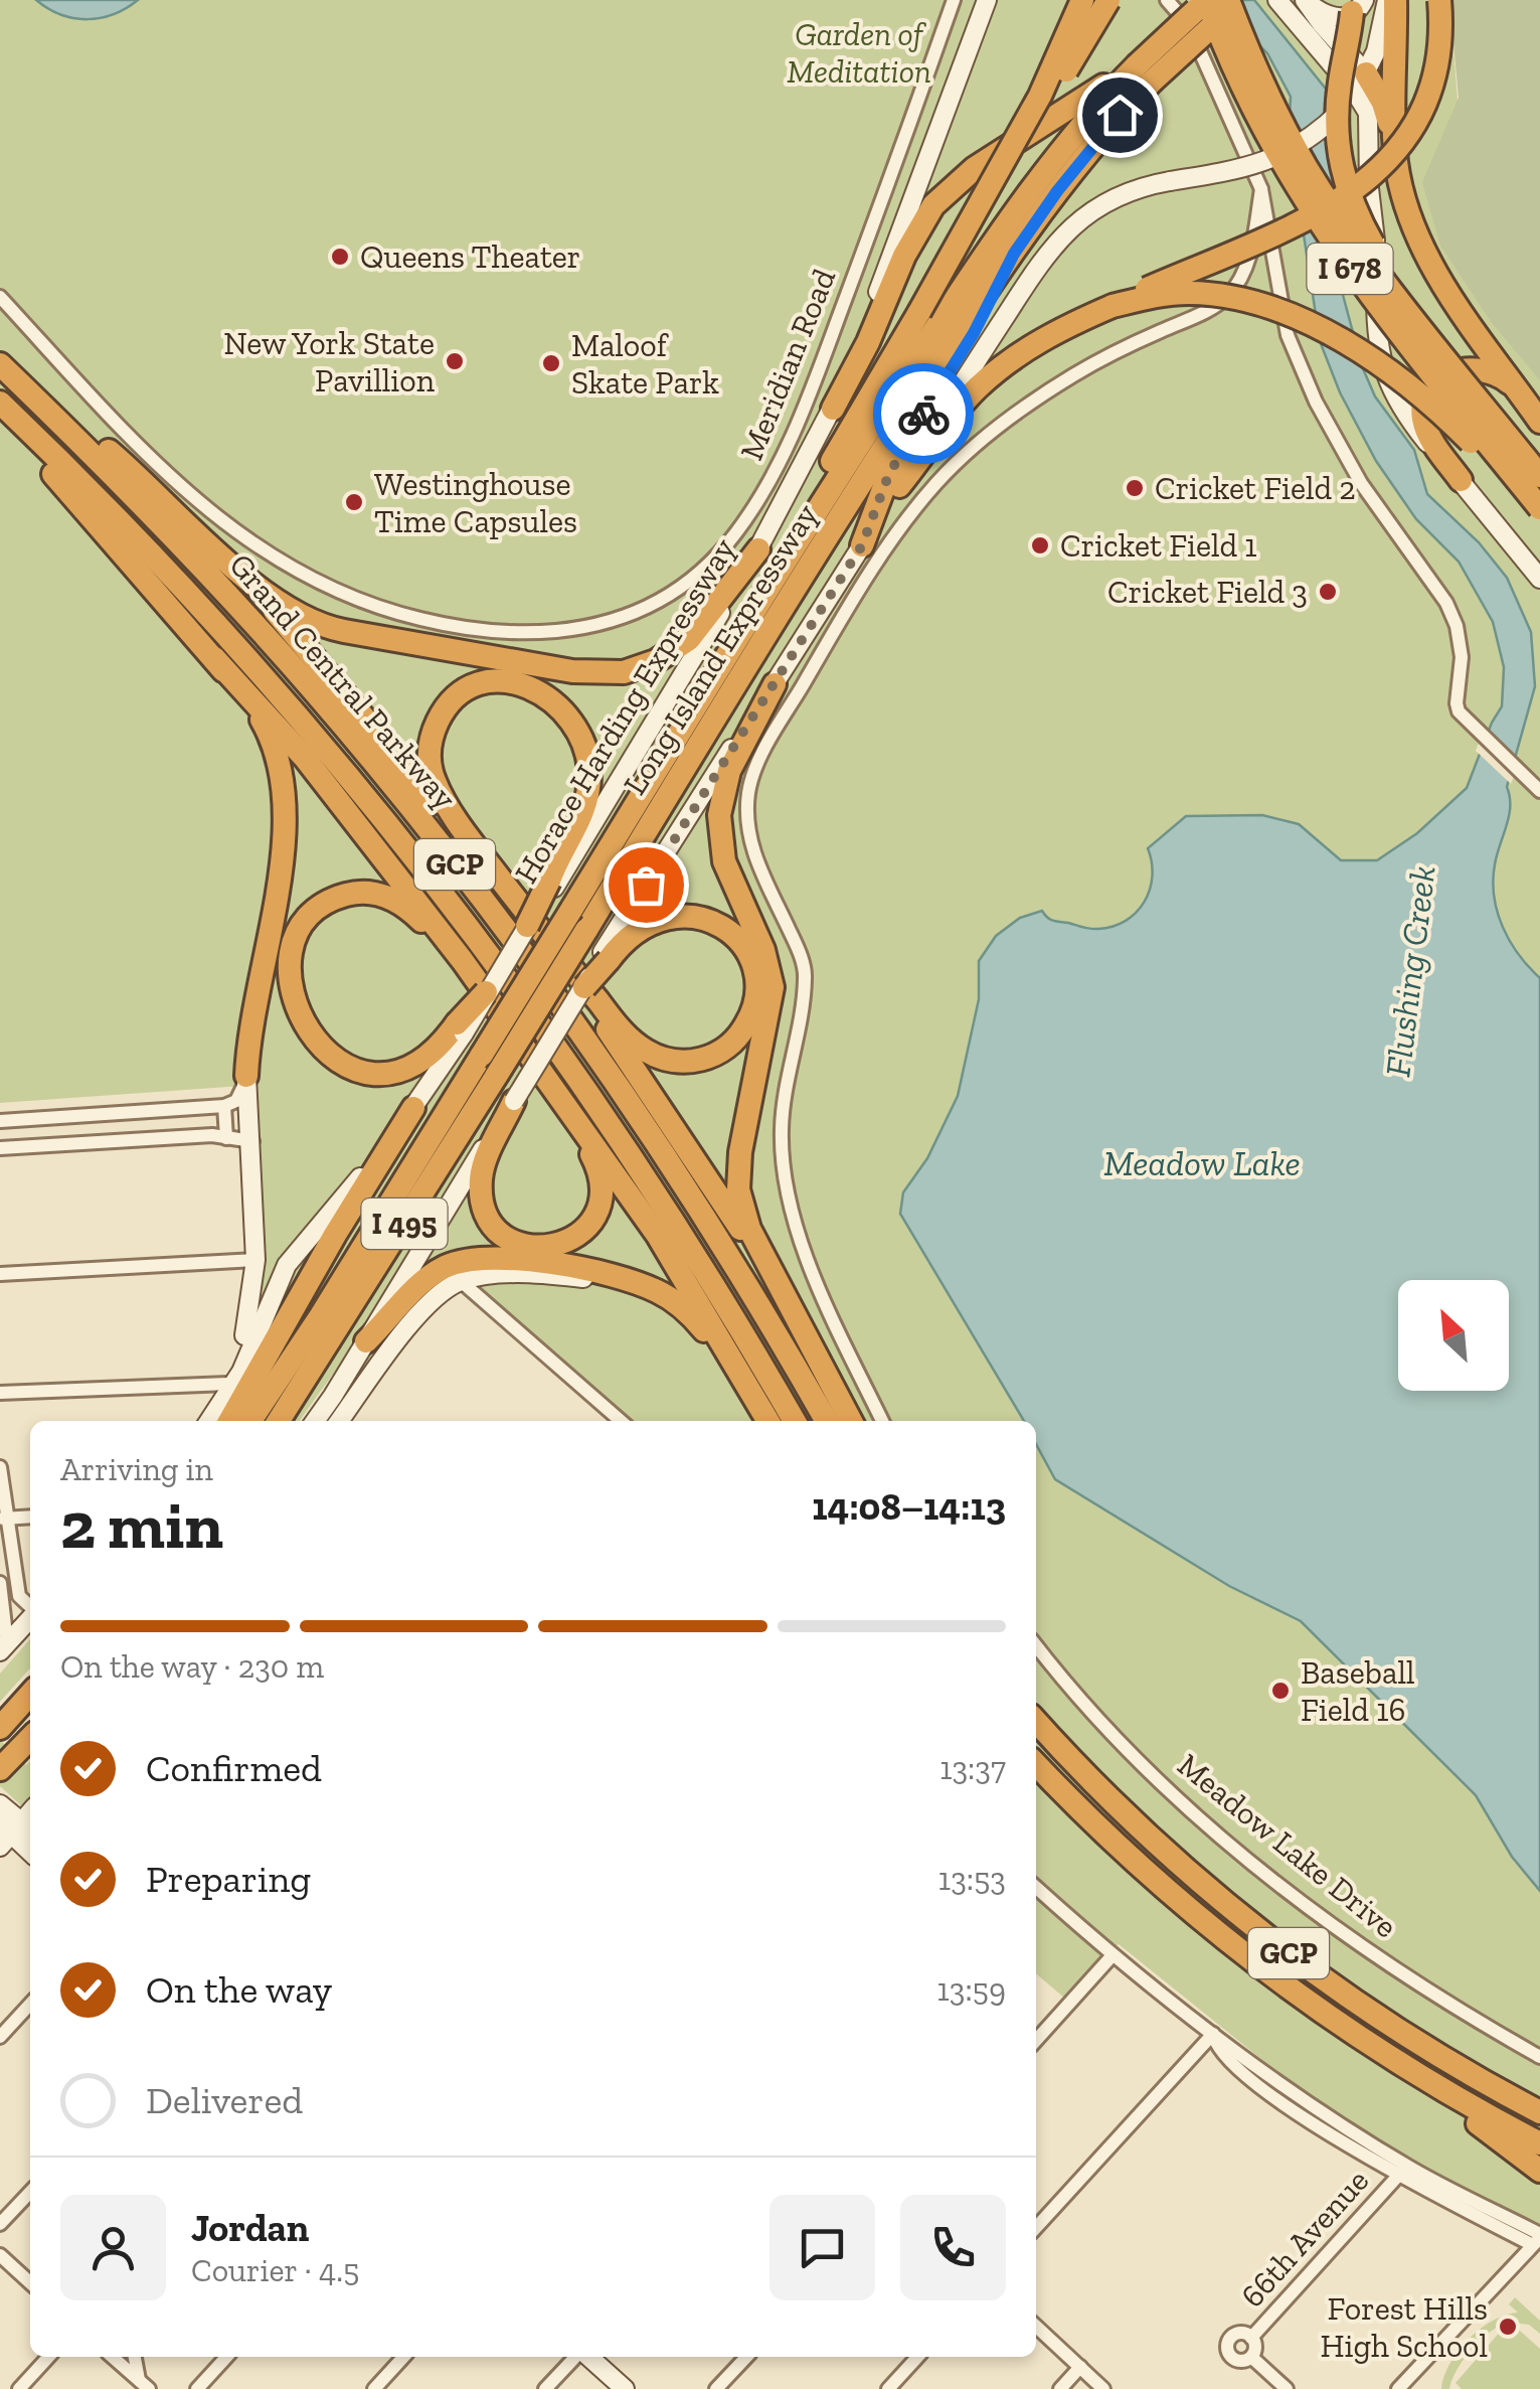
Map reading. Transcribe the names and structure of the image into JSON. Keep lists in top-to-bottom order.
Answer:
{
  "streets": {
    "highway": [
      "I 678",
      "Long Island Expressway",
      "Grand Central Parkway",
      "GCP",
      "I 495"
    ],
    "main road": ["Horace Harding Expressway"],
    "street": ["Meridian Road", "Meadow Lake Drive", "66th Avenue"]
  },
  "crossings": [
    ["I 678", "Long Island Expressway"]
  ],
  "water": ["Flushing Creek", "Meadow Lake"],
  "parks": ["Garden of Meditation"],
  "places": [
    "Queens Theater",
    "New York State Pavillion",
    "Maloof Skate Park",
    "Cricket Field 2",
    "Westinghouse Time Capsules",
    "Cricket Field 1",
    "Cricket Field 3",
    "Baseball Field 16",
    "Forest Hills High School"
  ],
  "north": "top left",
  "page": {
    "heading": ["2 min", "Arriving in", "14:08–14:13"],
    "panel": ["Jordan", "Courier · 4.5"],
    "bar": "On the way · 230 m",
    "list": [
      ["Confirmed", "13:37"],
      ["Preparing", "13:53"],
      ["On the way", "13:59"],
      "Delivered"
    ]
  }
}
